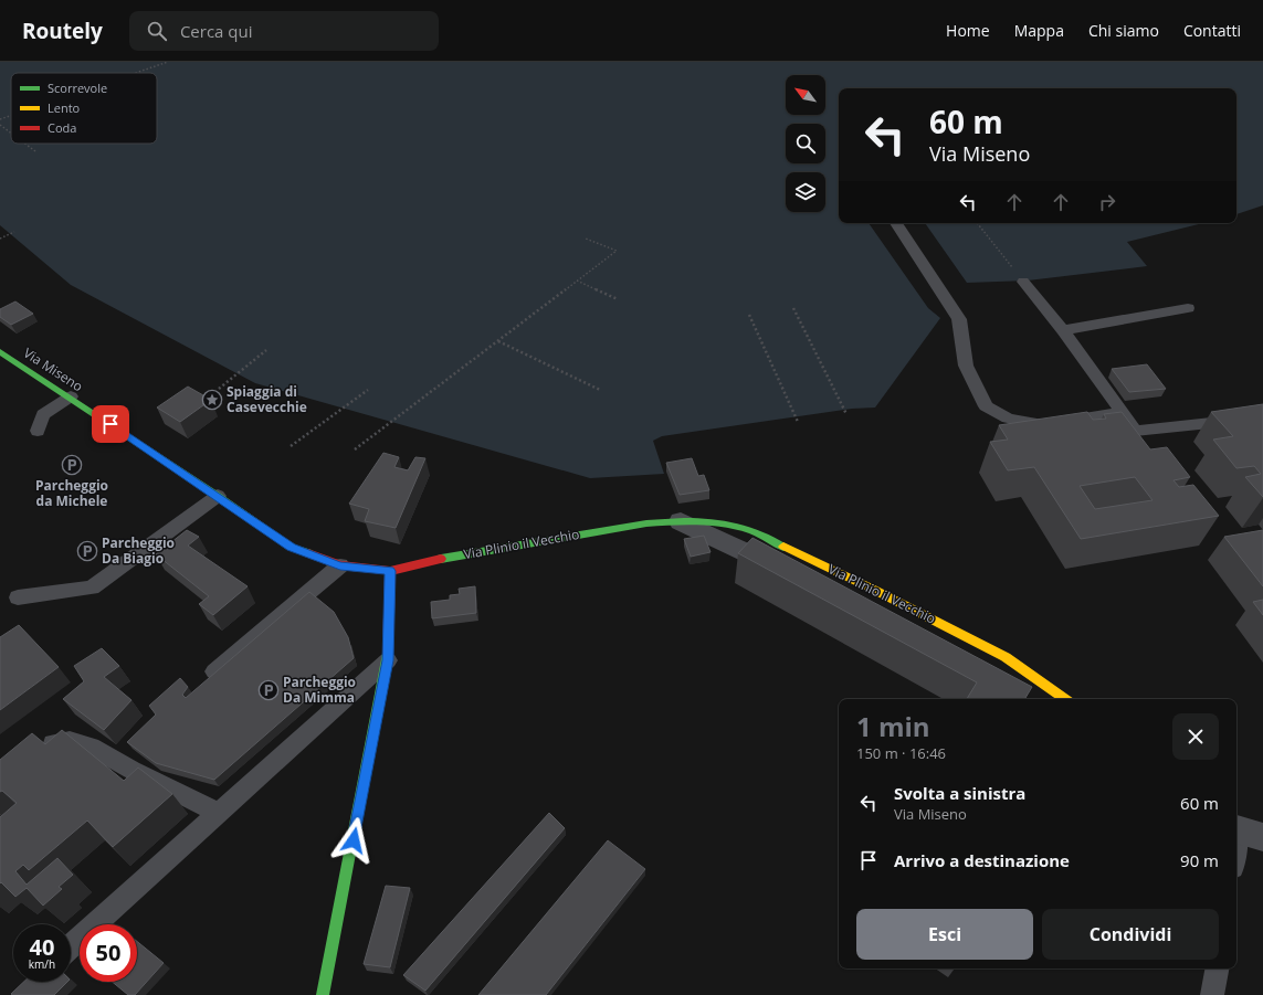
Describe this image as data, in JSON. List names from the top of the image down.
{
  "streets": {
    "main road": ["Via Miseno", "Via Plinio il Vecchio"]
  },
  "crossings": [
    ["Via Miseno", "Via Plinio il Vecchio"]
  ],
  "places": {
    "place": ["Spiaggia di Casevecchie"],
    "parking": ["Parcheggio da Michele", "Parcheggio Da Biagio", "Parcheggio Da Mimma"]
  },
  "legend": ["Scorrevole", "Lento", "Coda"],
  "north": "top left",
  "page": {
    "header": "Routely",
    "search": "Cerca qui",
    "nav": [
      "Home",
      "Mappa",
      "Chi siamo",
      "Contatti"
    ],
    "turn": ["60 m", "Via Miseno"],
    "heading": ["1 min", "150 m · 16:46"],
    "list": [
      {
        "name": "Svolta a sinistra",
        "note": "Via Miseno",
        "value": "60 m"
      },
      {
        "name": "Arrivo a destinazione",
        "value": "90 m"
      }
    ],
    "buttons": ["Esci", "Condividi"],
    "speed": "40 km/h",
    "limit": "50"
  }
}
